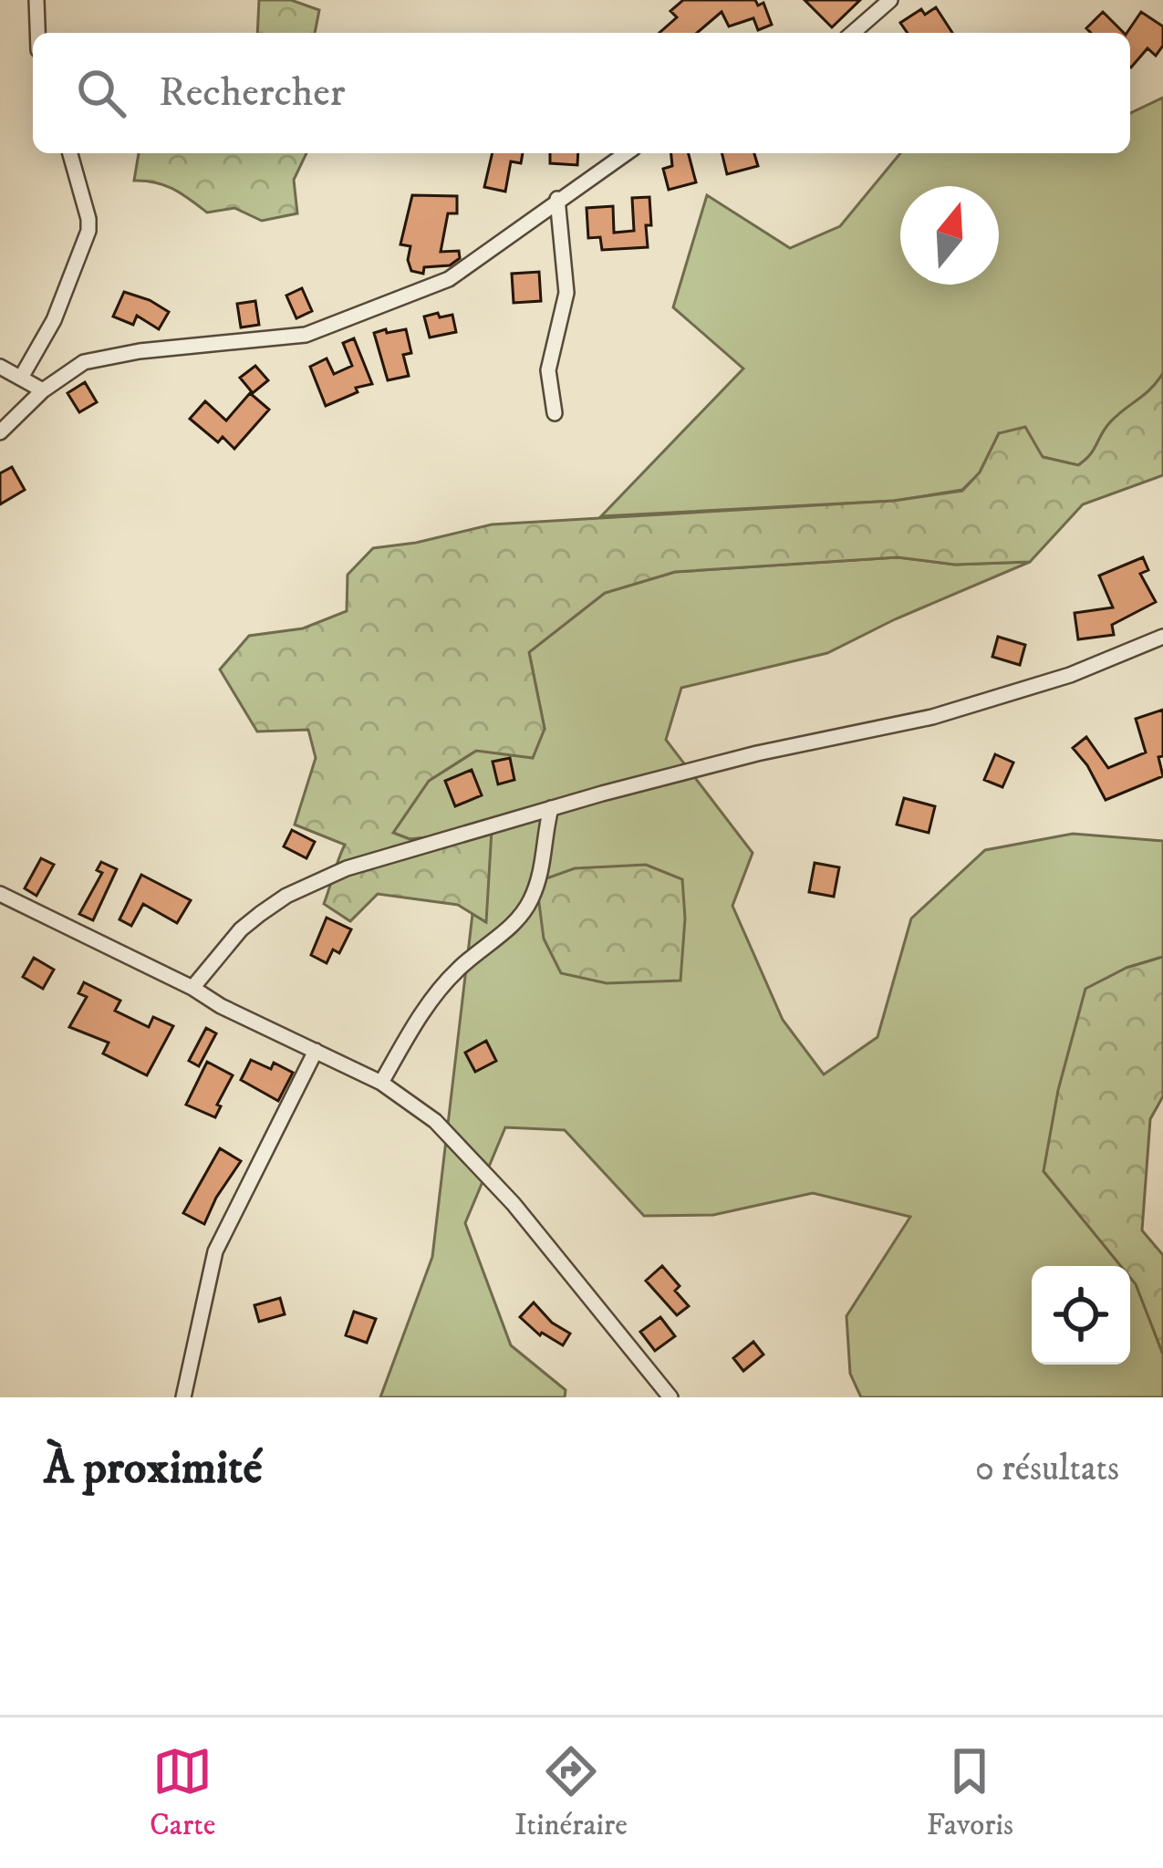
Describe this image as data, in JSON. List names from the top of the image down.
{
  "north": "top",
  "page": {
    "search": "Rechercher",
    "heading": ["À proximité", "0 résultats"],
    "nav": ["Carte", "Itinéraire", "Favoris"]
  }
}
